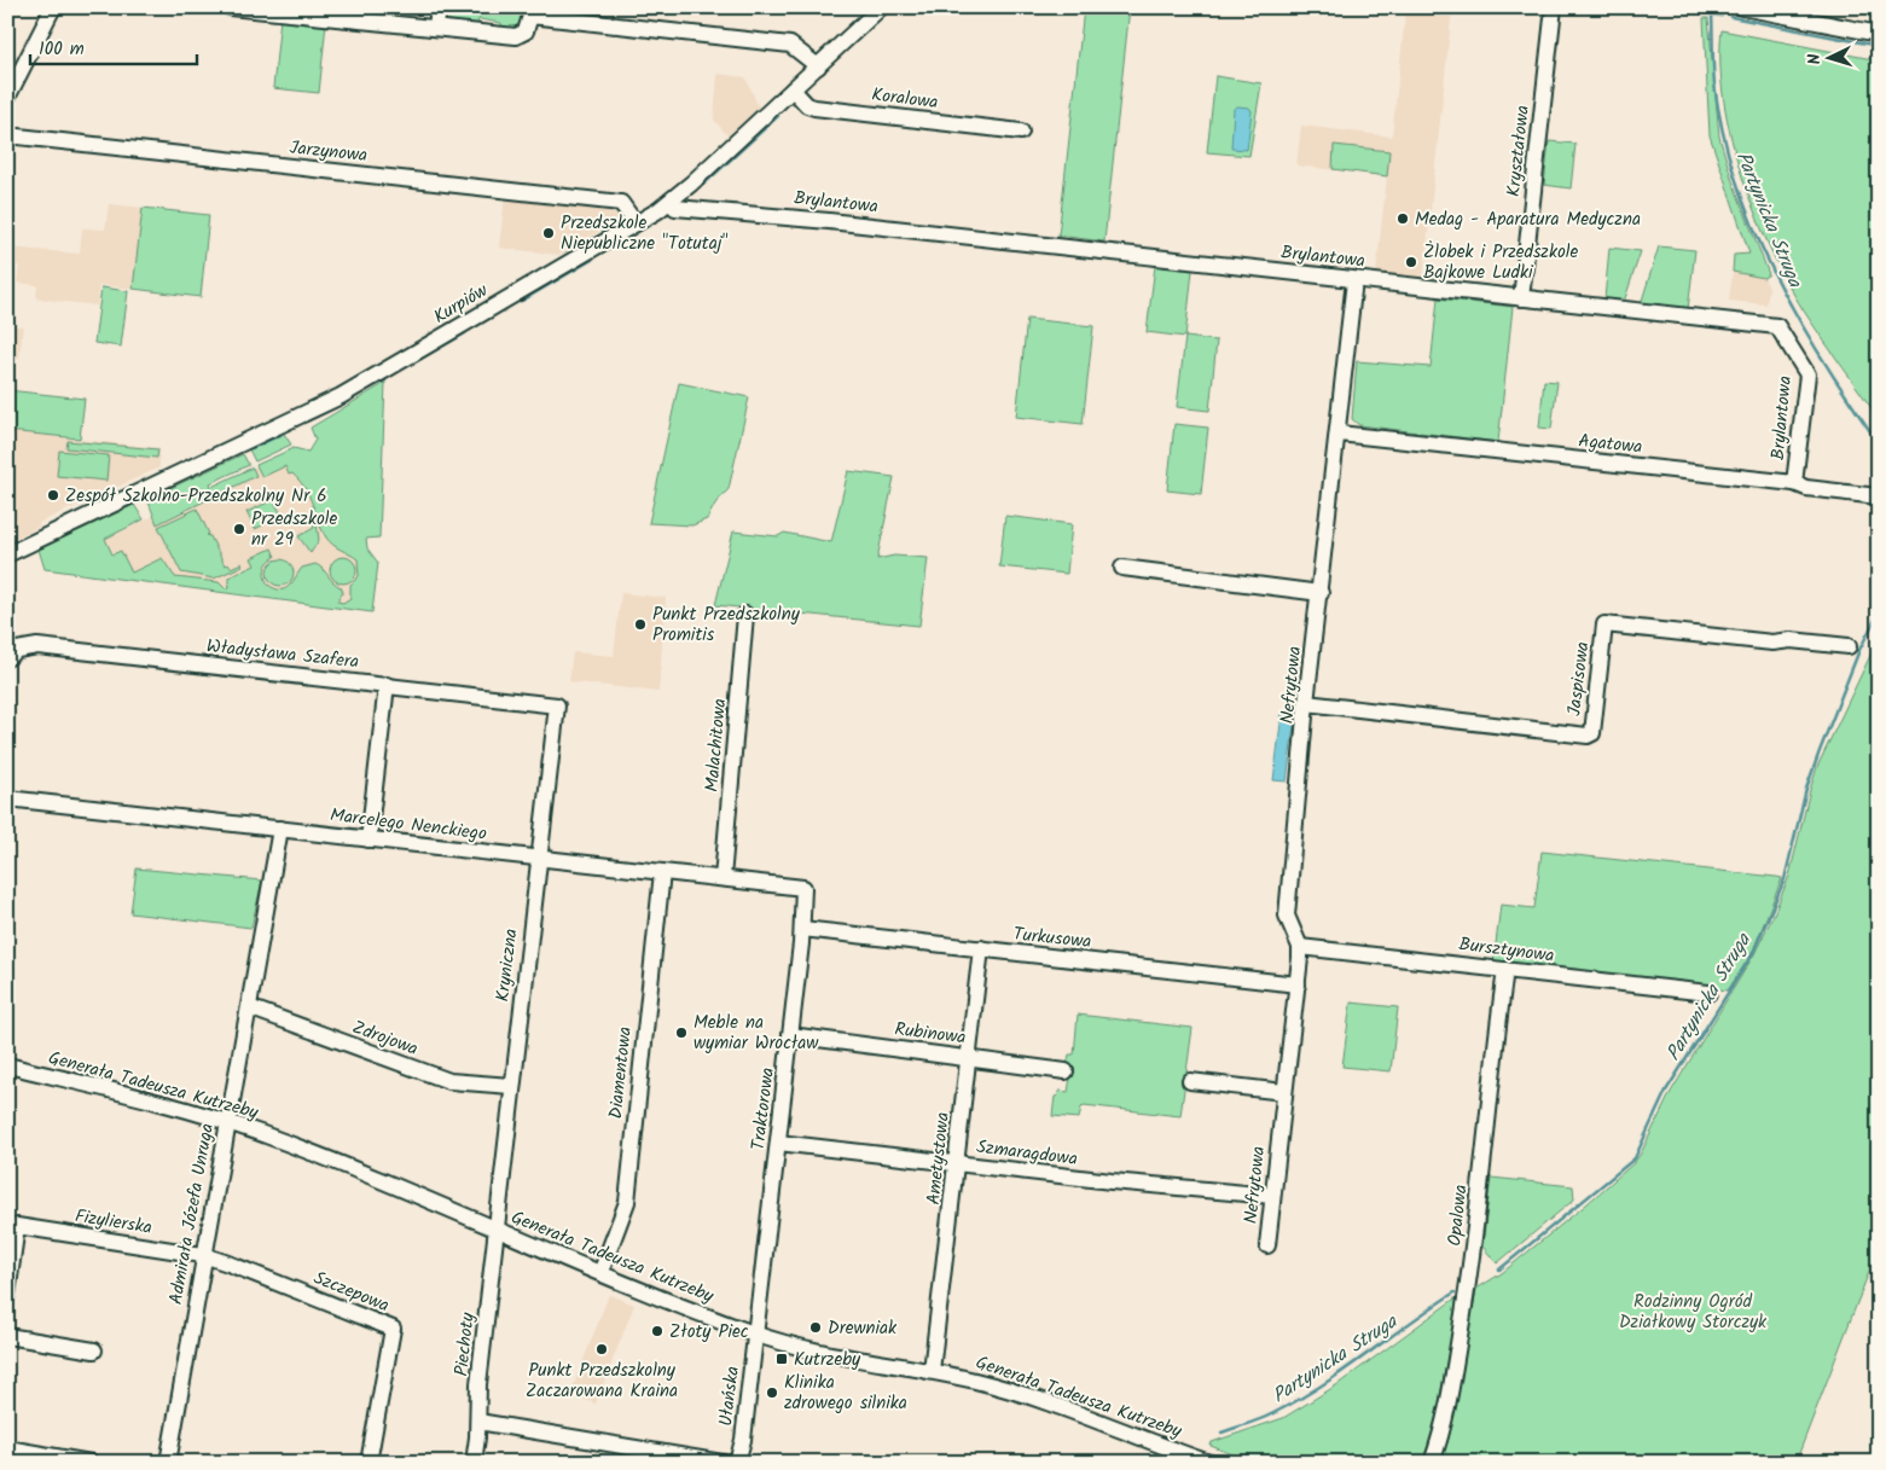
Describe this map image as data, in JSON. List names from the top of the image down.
{
  "streets": {
    "street": [
      "Koralowa",
      "Jarzynowa",
      "Kryształowa",
      "Brylantowa",
      "Kurpiów",
      "Agatowa",
      "Władysława Szafera",
      "Jaspisowa",
      "Nefrytowa",
      "Malachitowa",
      "Marcelego Nenckiego",
      "Turkusowa",
      "Bursztynowa",
      "Kryniczna",
      "Rubinowa",
      "Zdrojowa",
      "Diamentowa",
      "Generała Tadeusza Kutrzeby",
      "Traktorowa",
      "Szmaragdowa",
      "Ametystowa",
      "Admirała Józefa Unruga",
      "Opalowa",
      "Fizylierska",
      "Szczepowa",
      "Piechoty",
      "Ułańska"
    ]
  },
  "crossings": [
    ["Koralowa", "Kurpiów"],
    ["Jarzynowa", "Kurpiów"],
    ["Kryształowa", "Brylantowa"],
    ["Brylantowa", "Kurpiów"],
    ["Brylantowa", "Agatowa"],
    ["Brylantowa", "Nefrytowa"],
    ["Agatowa", "Nefrytowa"],
    ["Władysława Szafera", "Kryniczna"],
    ["Jaspisowa", "Nefrytowa"],
    ["Nefrytowa", "Turkusowa"],
    ["Nefrytowa", "Bursztynowa"],
    ["Nefrytowa", "Szmaragdowa"],
    ["Malachitowa", "Marcelego Nenckiego"],
    ["Marcelego Nenckiego", "Kryniczna"],
    ["Marcelego Nenckiego", "Diamentowa"],
    ["Marcelego Nenckiego", "Traktorowa"],
    ["Marcelego Nenckiego", "Admirała Józefa Unruga"],
    ["Turkusowa", "Traktorowa"],
    ["Turkusowa", "Ametystowa"],
    ["Bursztynowa", "Opalowa"],
    ["Kryniczna", "Zdrojowa"],
    ["Kryniczna", "Generała Tadeusza Kutrzeby"],
    ["Kryniczna", "Piechoty"],
    ["Rubinowa", "Traktorowa"],
    ["Rubinowa", "Ametystowa"],
    ["Zdrojowa", "Admirała Józefa Unruga"],
    ["Diamentowa", "Generała Tadeusza Kutrzeby"],
    ["Generała Tadeusza Kutrzeby", "Traktorowa"],
    ["Generała Tadeusza Kutrzeby", "Ametystowa"],
    ["Generała Tadeusza Kutrzeby", "Admirała Józefa Unruga"],
    ["Generała Tadeusza Kutrzeby", "Piechoty"],
    ["Generała Tadeusza Kutrzeby", "Ułańska"],
    ["Traktorowa", "Szmaragdowa"],
    ["Traktorowa", "Ułańska"],
    ["Szmaragdowa", "Ametystowa"],
    ["Admirała Józefa Unruga", "Fizylierska"],
    ["Admirała Józefa Unruga", "Szczepowa"],
    ["Fizylierska", "Szczepowa"]
  ],
  "water": ["Partynicka Struga"],
  "parks": ["Rodzinny Ogród Działkowy Storczyk"],
  "places": {
    "other": [
      "Medag - Aparatura Medyczna",
      "Przedszkole Niepubliczne \"Totutaj\"",
      "Żlobek i Przedszkole Bajkowe Ludki",
      "Zespół Szkolno-Przedszkolny Nr 6",
      "Przedszkole nr 29",
      "Punkt Przedszkolny Promitis",
      "Meble na wymiar Wrocław",
      "Drewniak",
      "Złoty Piec",
      "Punkt Przedszkolny Zaczarowana Kraina",
      "Klinika zdrowego silnika"
    ],
    "transit": ["Kutrzeby"]
  },
  "scale_bar": "100 m",
  "north": "left"
}
